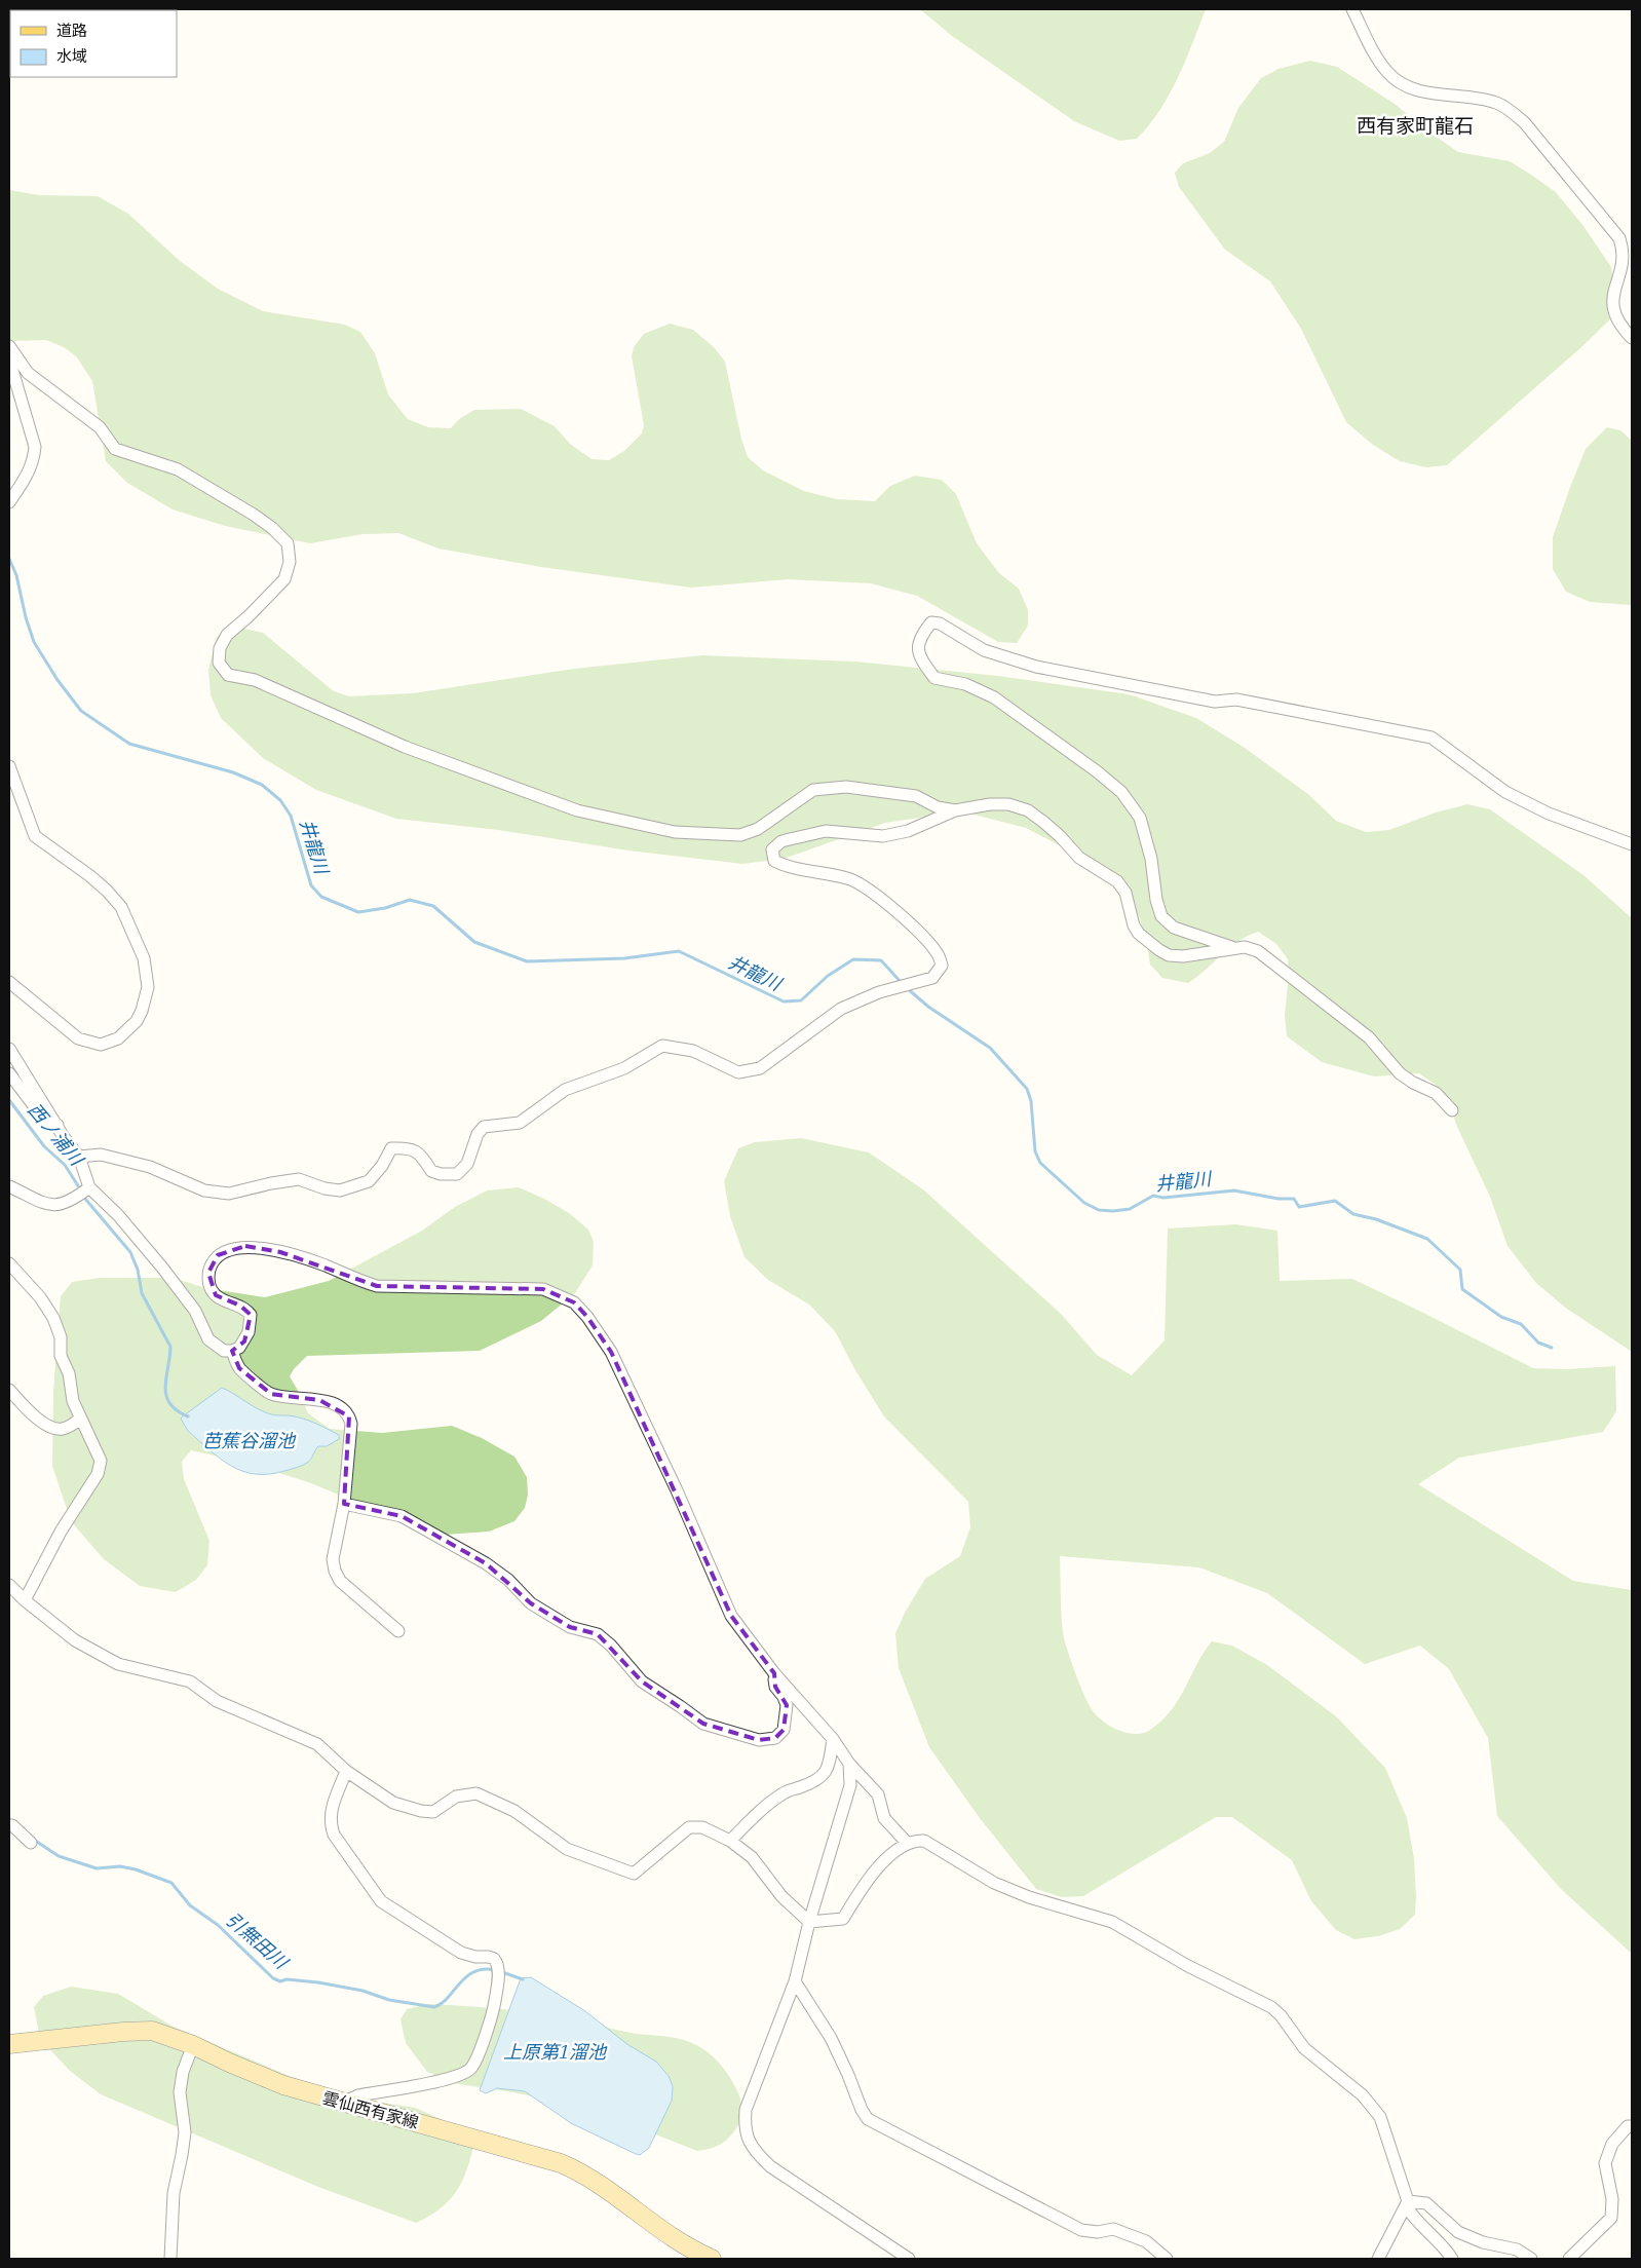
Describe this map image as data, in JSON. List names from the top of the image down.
{
  "streets": {
    "main road": ["雲仙西有家線"]
  },
  "districts": ["西有家町龍石"],
  "water": [
    "井龍川",
    "西ノ浦川",
    "芭蕉谷溜池",
    "引無田川",
    "上原第1溜池"
  ],
  "legend": ["道路", "水域"]
}
